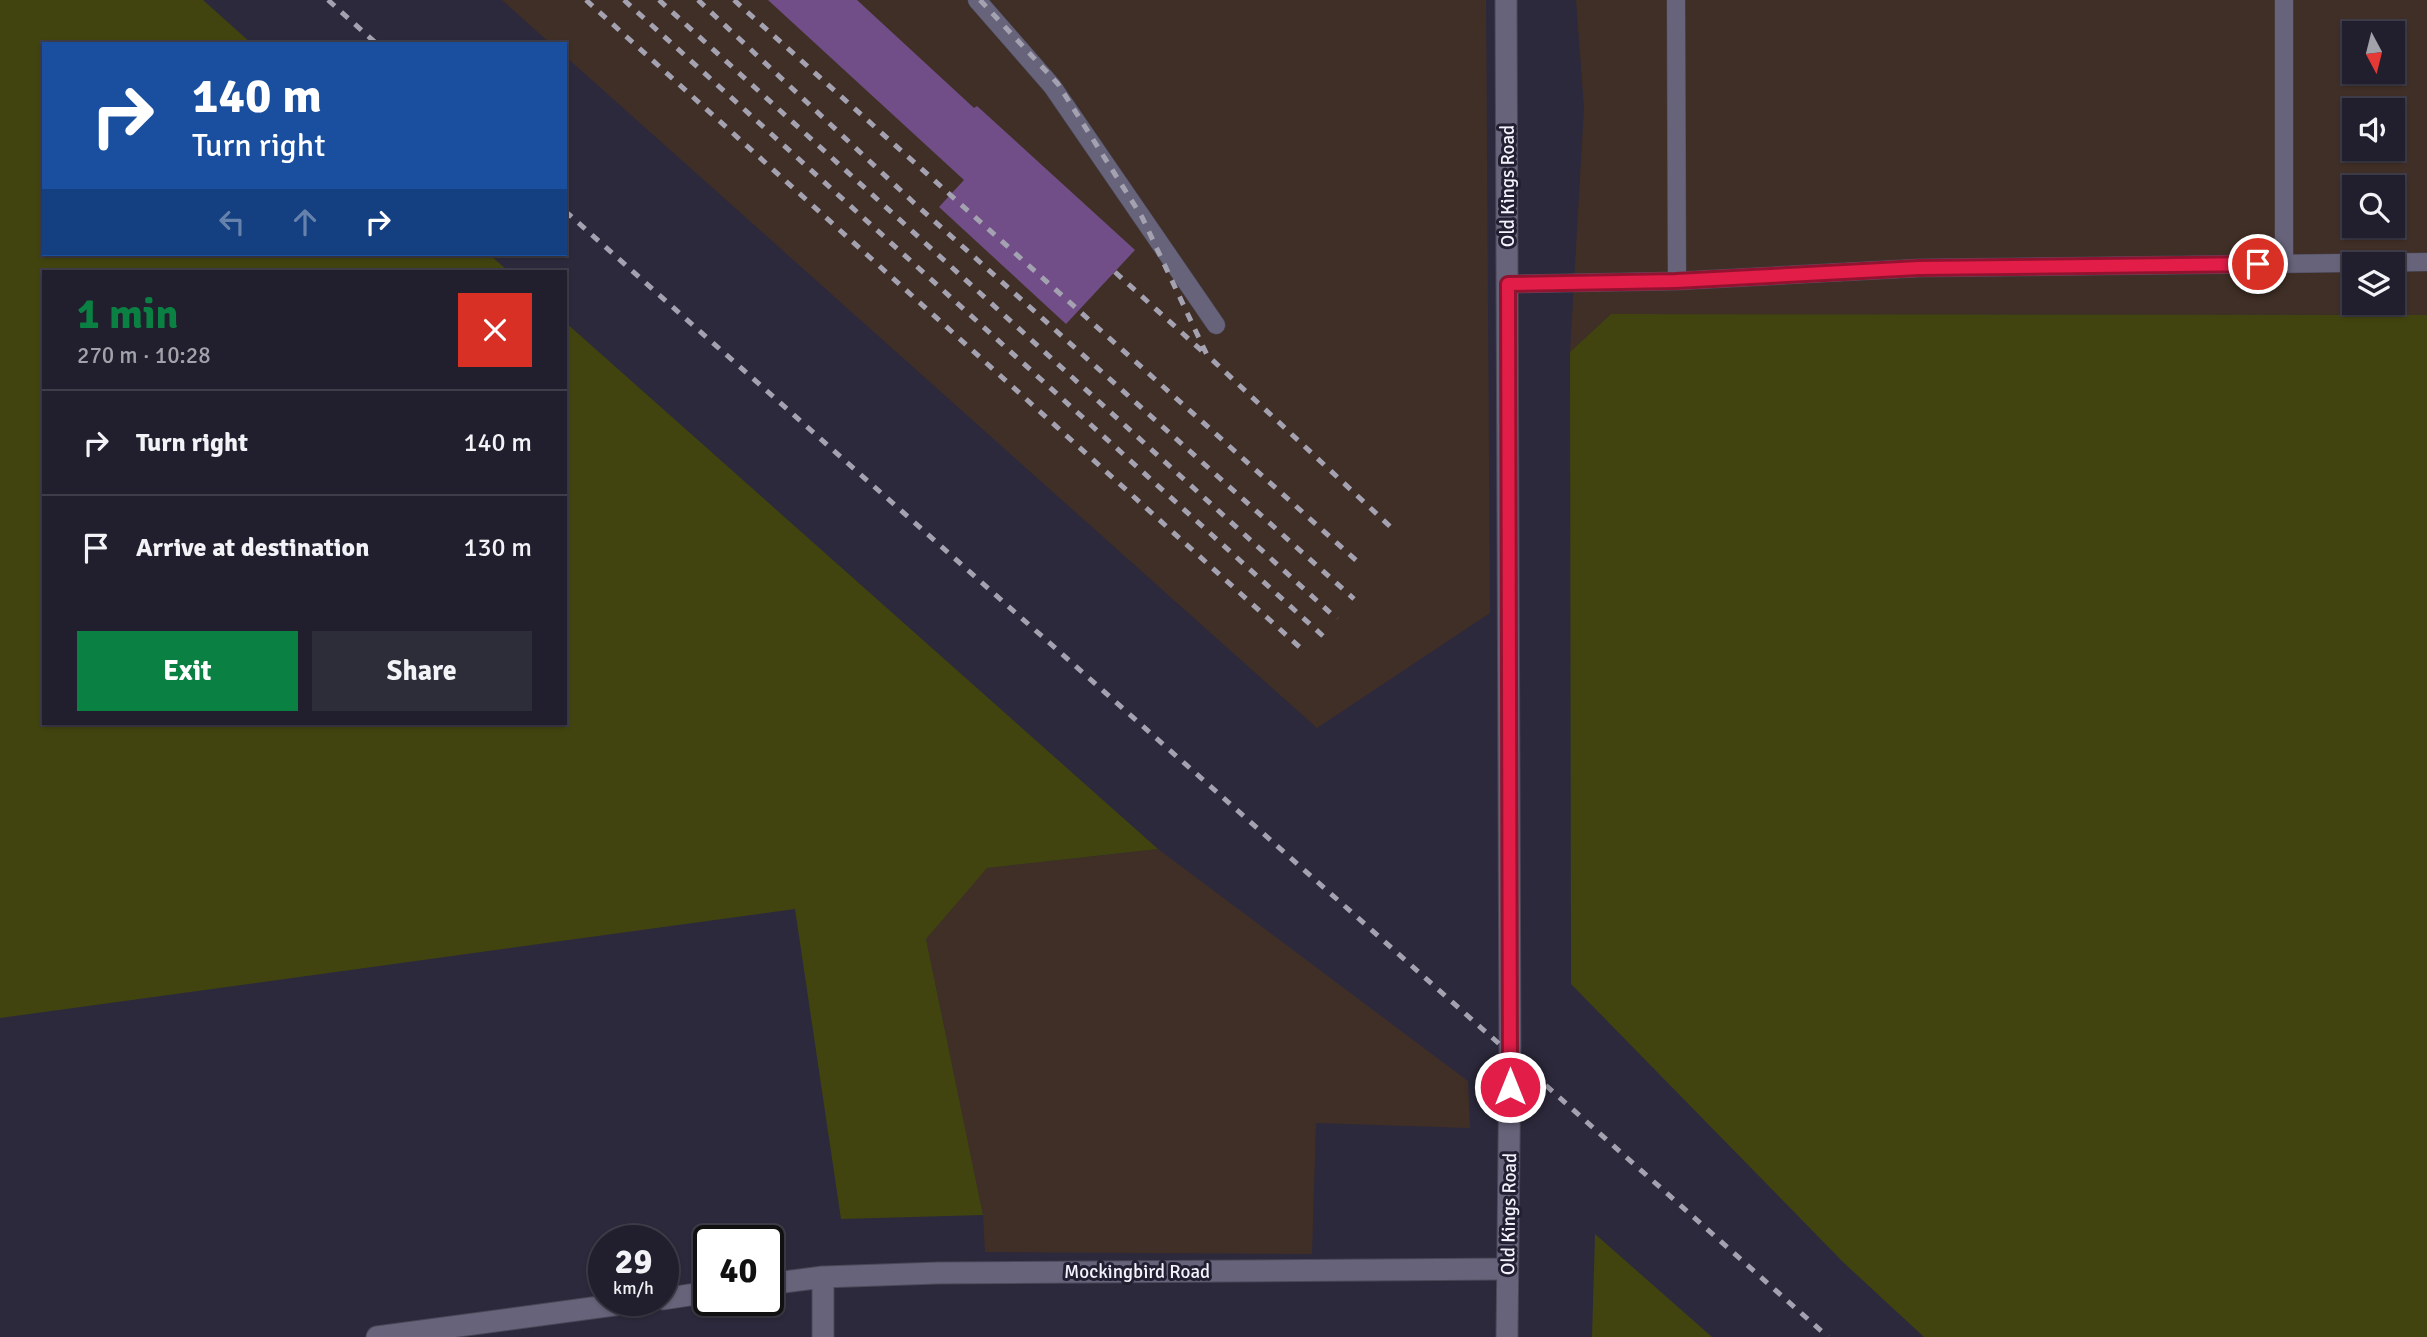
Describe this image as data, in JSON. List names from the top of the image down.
{
  "streets": {
    "street": ["Old Kings Road", "Mockingbird Road"]
  },
  "crossings": [
    ["Old Kings Road", "Mockingbird Road"]
  ],
  "north": "bottom",
  "page": {
    "turn": ["140 m", "Turn right"],
    "heading": ["1 min", "270 m · 10:28"],
    "list": [
      {
        "name": "Turn right",
        "value": "140 m"
      },
      {
        "name": "Arrive at destination",
        "value": "130 m"
      }
    ],
    "buttons": ["Exit", "Share"],
    "speed": "29 km/h",
    "limit": "40"
  }
}
